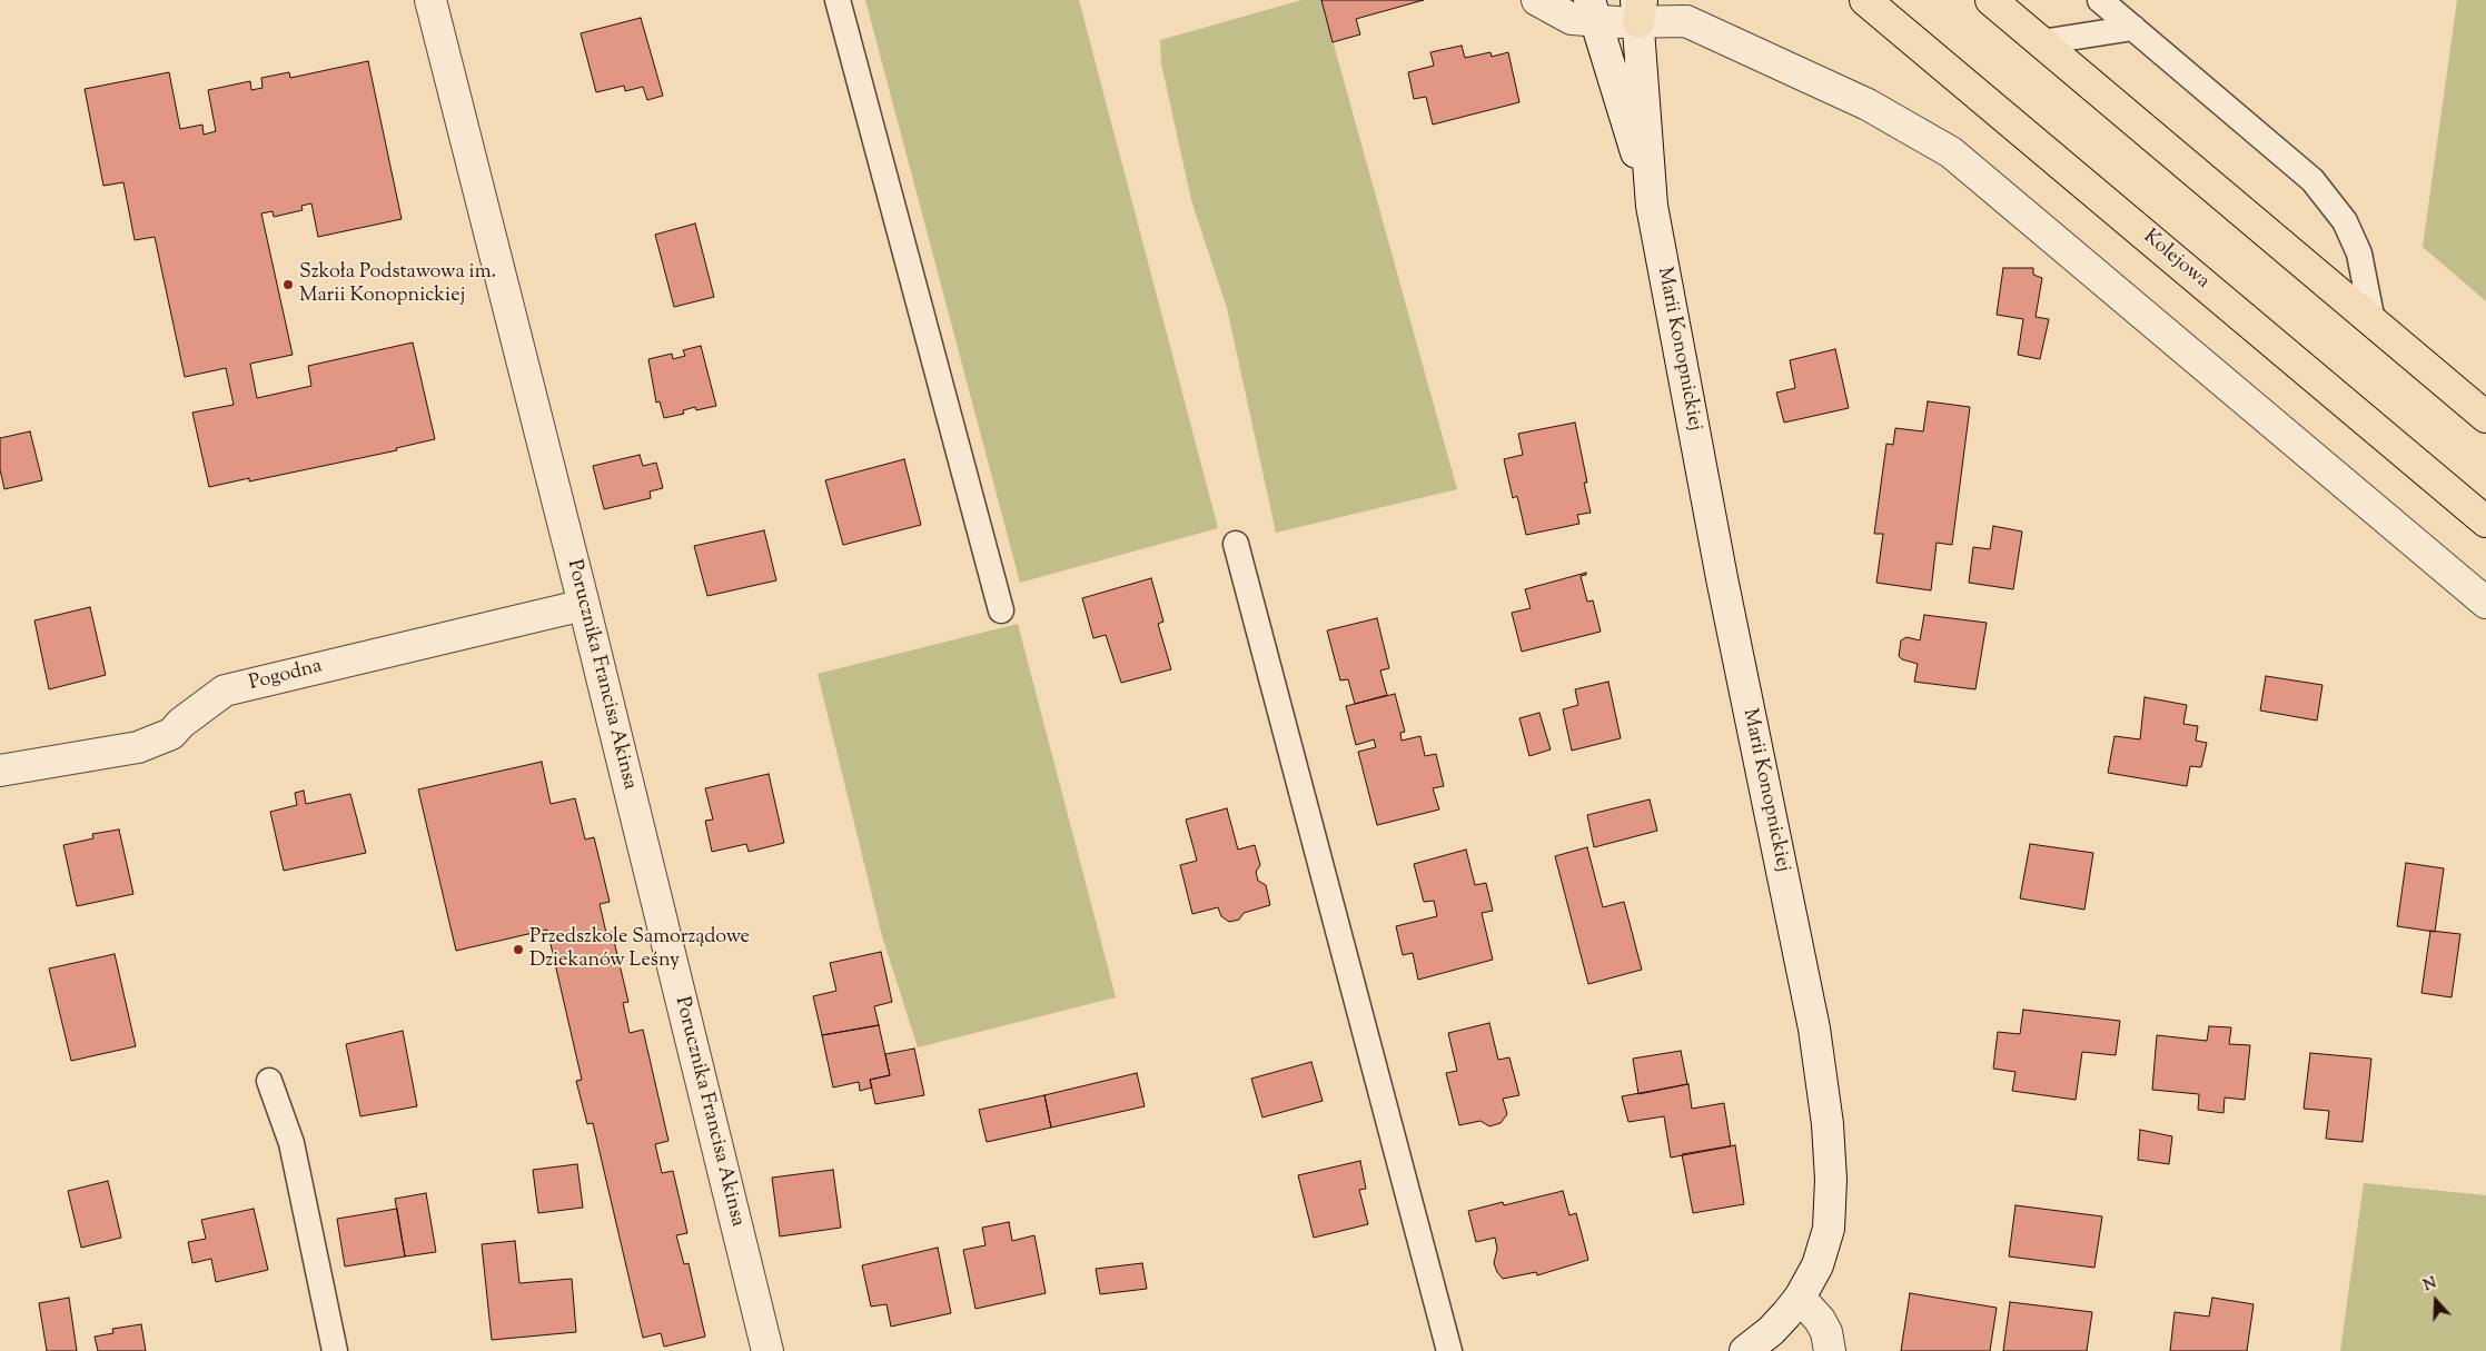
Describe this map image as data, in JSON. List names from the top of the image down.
{
  "streets": {
    "highway": ["Kolejowa"],
    "street": ["Marii Konopnickiej", "Porucznika Francisa Akinsa", "Pogodna"]
  },
  "crossings": [
    ["Porucznika Francisa Akinsa", "Pogodna"]
  ],
  "places": ["Szkoła Podstawowa im. Marii Konopnickiej", "Przedszkole Samorządowe Dziekanów Leśny"],
  "north": "top"
}
